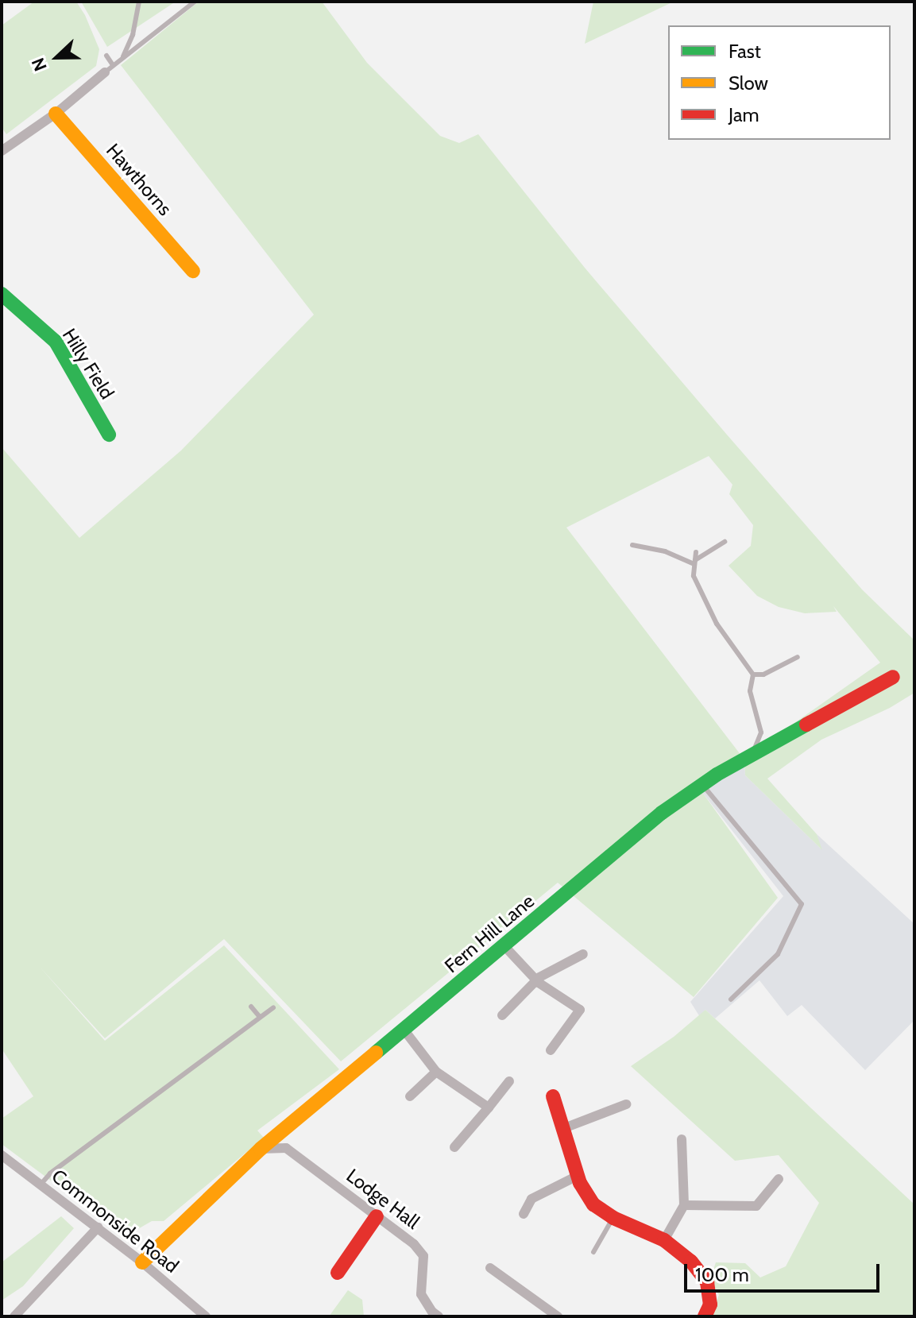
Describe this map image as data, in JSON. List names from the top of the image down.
{
  "streets": {
    "street": [
      "Hawthorns",
      "Hilly Field",
      "Fern Hill Lane",
      "Lodge Hall",
      "Commonside Road"
    ]
  },
  "crossings": [
    ["Fern Hill Lane", "Lodge Hall"],
    ["Fern Hill Lane", "Commonside Road"]
  ],
  "legend": ["Fast", "Slow", "Jam"],
  "scale_bar": "100 m",
  "north": "left"
}
